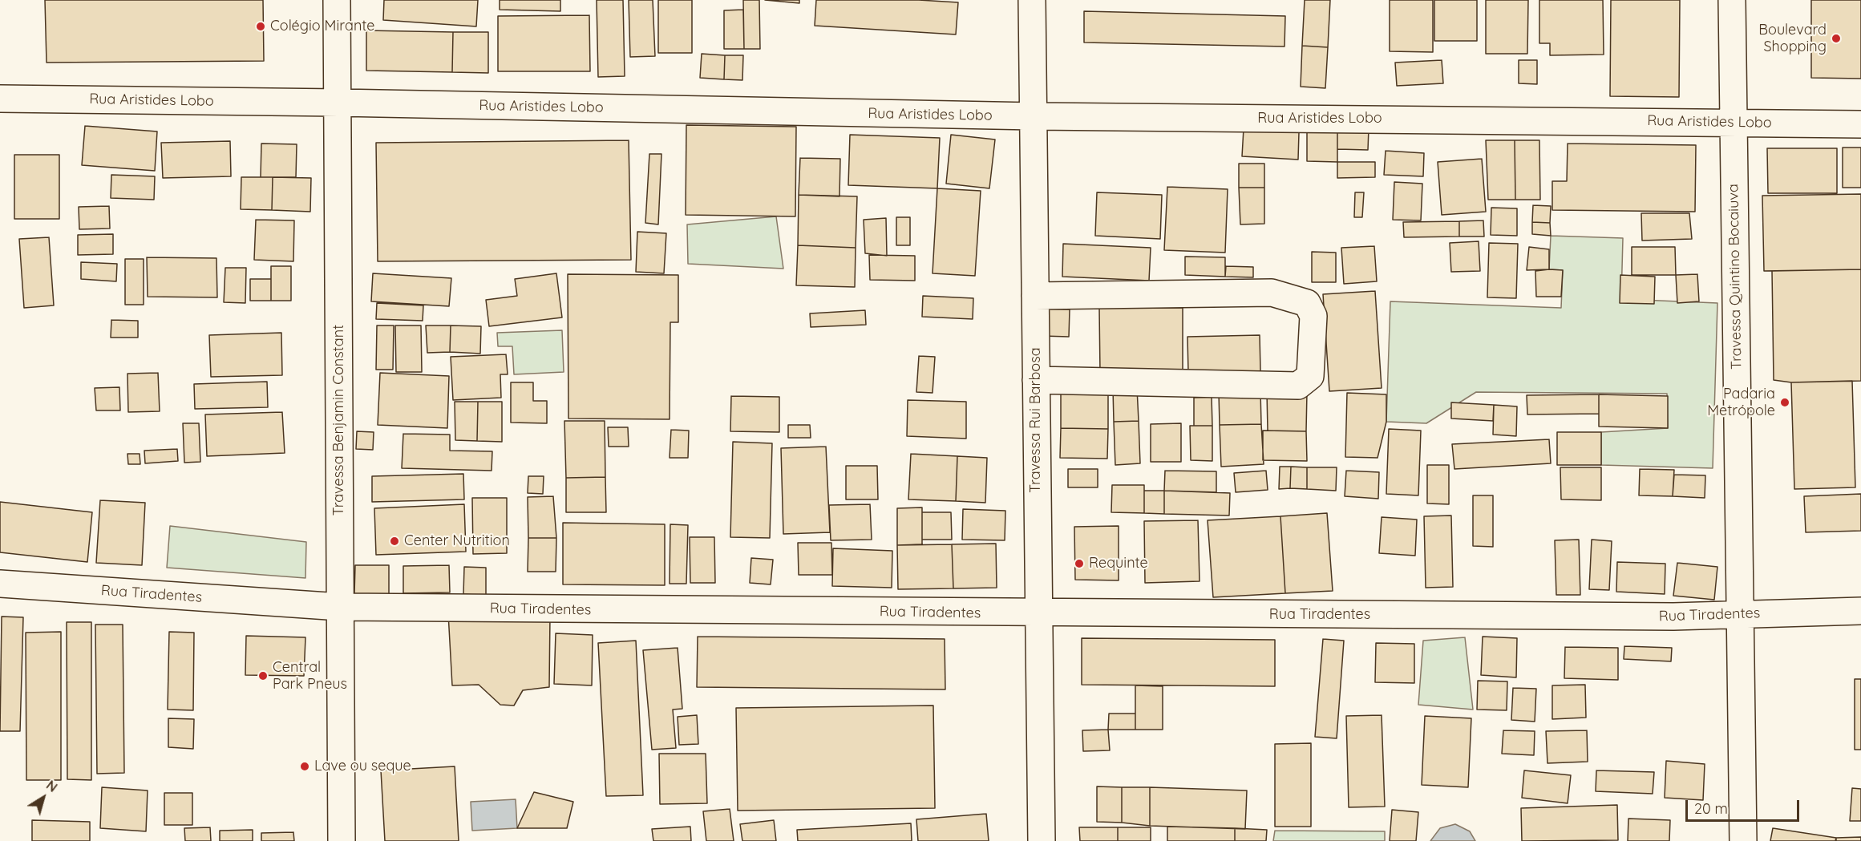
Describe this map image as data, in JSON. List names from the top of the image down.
{
  "streets": {
    "street": [
      "Rua Aristides Lobo",
      "Travessa Quintino Bocaiuva",
      "Travessa Benjamin Constant",
      "Travessa Rui Barbosa",
      "Rua Tiradentes"
    ]
  },
  "crossings": [
    ["Rua Aristides Lobo", "Travessa Quintino Bocaiuva"],
    ["Rua Aristides Lobo", "Travessa Benjamin Constant"],
    ["Rua Aristides Lobo", "Travessa Rui Barbosa"],
    ["Travessa Quintino Bocaiuva", "Rua Tiradentes"],
    ["Travessa Benjamin Constant", "Rua Tiradentes"],
    ["Travessa Rui Barbosa", "Rua Tiradentes"]
  ],
  "places": [
    "Colégio Mirante",
    "Boulevard Shopping",
    "Padaria Metrópole",
    "Center Nutrition",
    "Requinte",
    "Central Park Pneus",
    "Lave ou seque"
  ],
  "scale_bar": "20 m",
  "north": "top right"
}
